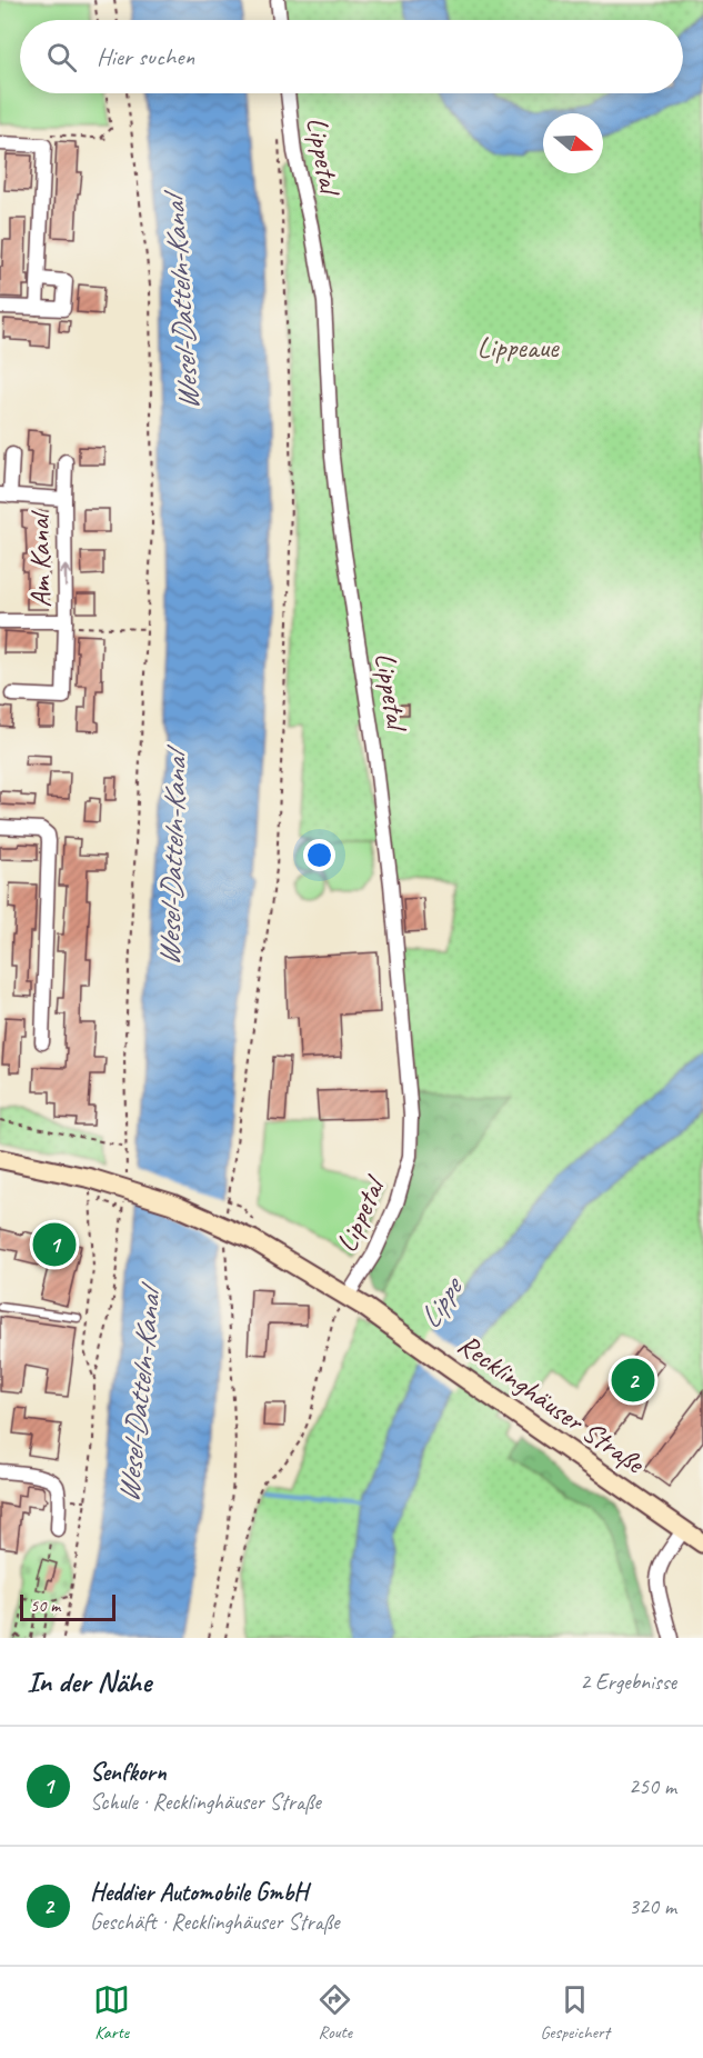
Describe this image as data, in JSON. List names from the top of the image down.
{
  "streets": {
    "main road": ["Recklinghäuser Straße"],
    "street": ["Lippetal", "Am Kanal"]
  },
  "crossings": [
    ["Lippetal", "Recklinghäuser Straße"]
  ],
  "water": ["Wesel-Datteln-Kanal", "Lippe"],
  "parks": ["Lippeaue"],
  "scale_bar": "50 m",
  "north": "right",
  "page": {
    "search": "Hier suchen",
    "pins": ["1", "2"],
    "scale": "50 m",
    "heading": ["In der Nähe", "2 Ergebnisse"],
    "list": [
      {
        "mark": "1",
        "name": "Senfkorn",
        "note": "Schule · Recklinghäuser Straße",
        "value": "250 m"
      },
      {
        "mark": "2",
        "name": "Heddier Automobile GmbH",
        "note": "Geschäft · Recklinghäuser Straße",
        "value": "320 m"
      }
    ],
    "nav": ["Karte", "Route", "Gespeichert"]
  }
}
